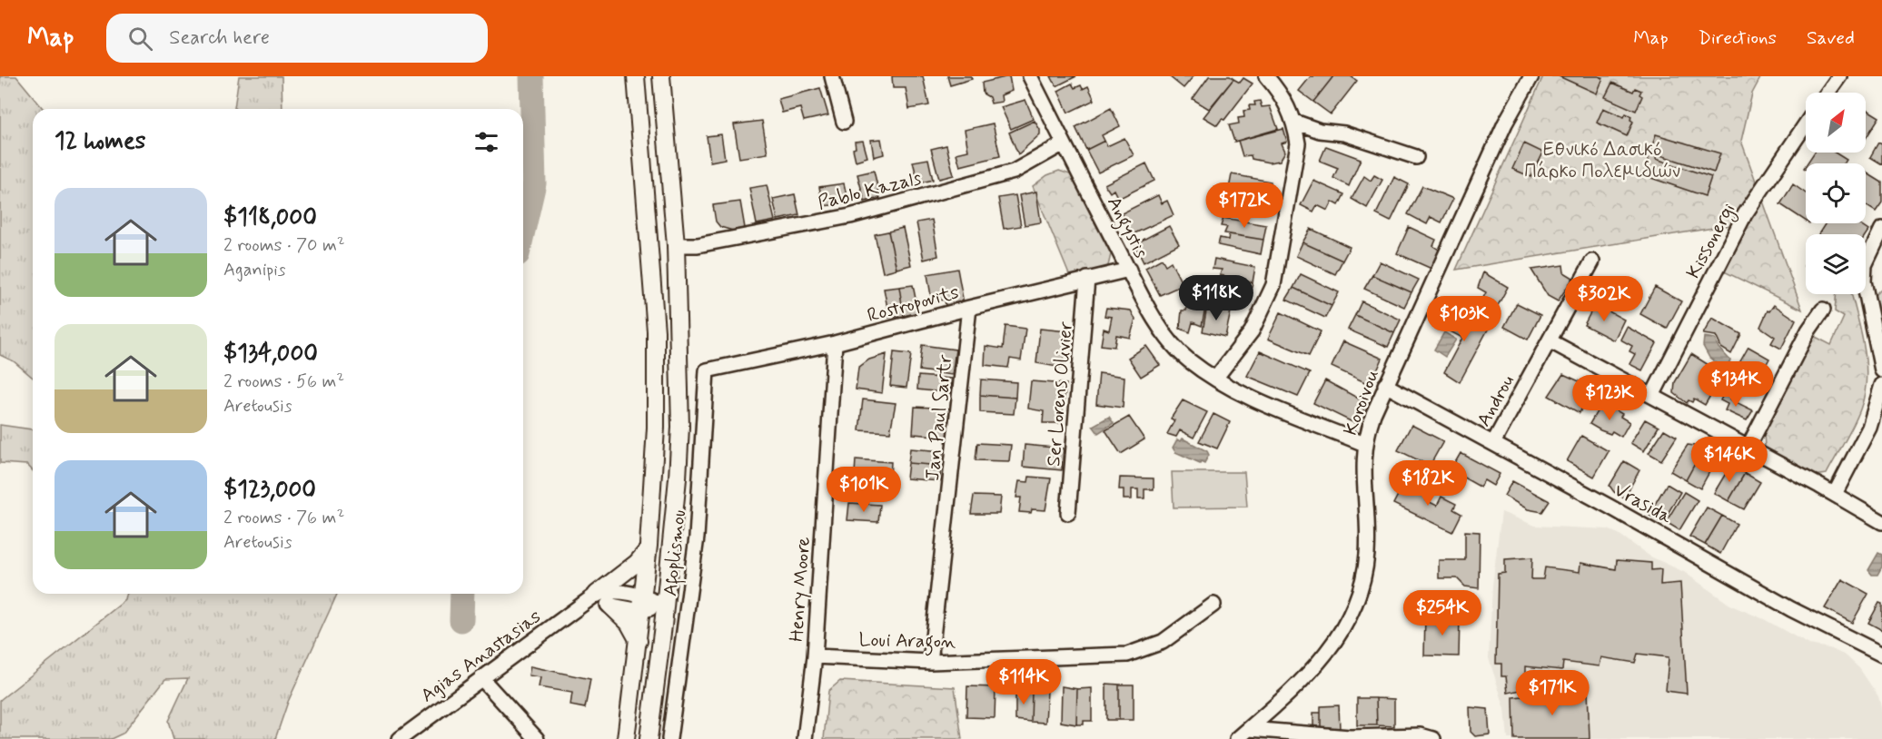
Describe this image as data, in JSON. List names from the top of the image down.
{
  "streets": {
    "street": [
      "Pablo Kazals",
      "Angystis",
      "Kissonergi",
      "Rostropovits",
      "Ser Lorens Olivier",
      "Androu",
      "Koroivou",
      "Jan Paul Sartr",
      "Vrasida",
      "Afoplismou",
      "Henry Moore",
      "Loui Aragon",
      "Agias Anastasias"
    ]
  },
  "crossings": [
    ["Pablo Kazals", "Angystis"],
    ["Angystis", "Rostropovits"],
    ["Angystis", "Koroivou"],
    ["Rostropovits", "Ser Lorens Olivier"],
    ["Rostropovits", "Jan Paul Sartr"],
    ["Rostropovits", "Afoplismou"],
    ["Rostropovits", "Henry Moore"],
    ["Androu", "Vrasida"],
    ["Koroivou", "Vrasida"],
    ["Jan Paul Sartr", "Loui Aragon"],
    ["Henry Moore", "Loui Aragon"]
  ],
  "parks": ["Εθνικό Δασικό Πάρκο Πολεμιδιών"],
  "north": "top right",
  "page": {
    "header": "Map",
    "search": "Search here",
    "nav": ["Map", "Directions", "Saved"],
    "heading": "12 homes",
    "list": [
      {
        "name": "$118,000",
        "note": "2 rooms · 70 m² · Aganipis"
      },
      {
        "name": "$134,000",
        "note": "2 rooms · 56 m² · Aretousis"
      },
      {
        "name": "$123,000",
        "note": "2 rooms · 76 m² · Aretousis"
      }
    ],
    "price": [
      "$172K",
      "$118K",
      "$302K",
      "$103K",
      "$134K",
      "$123K",
      "$146K",
      "$182K",
      "$101K",
      "$254K",
      "$114K",
      "$171K"
    ]
  }
}
